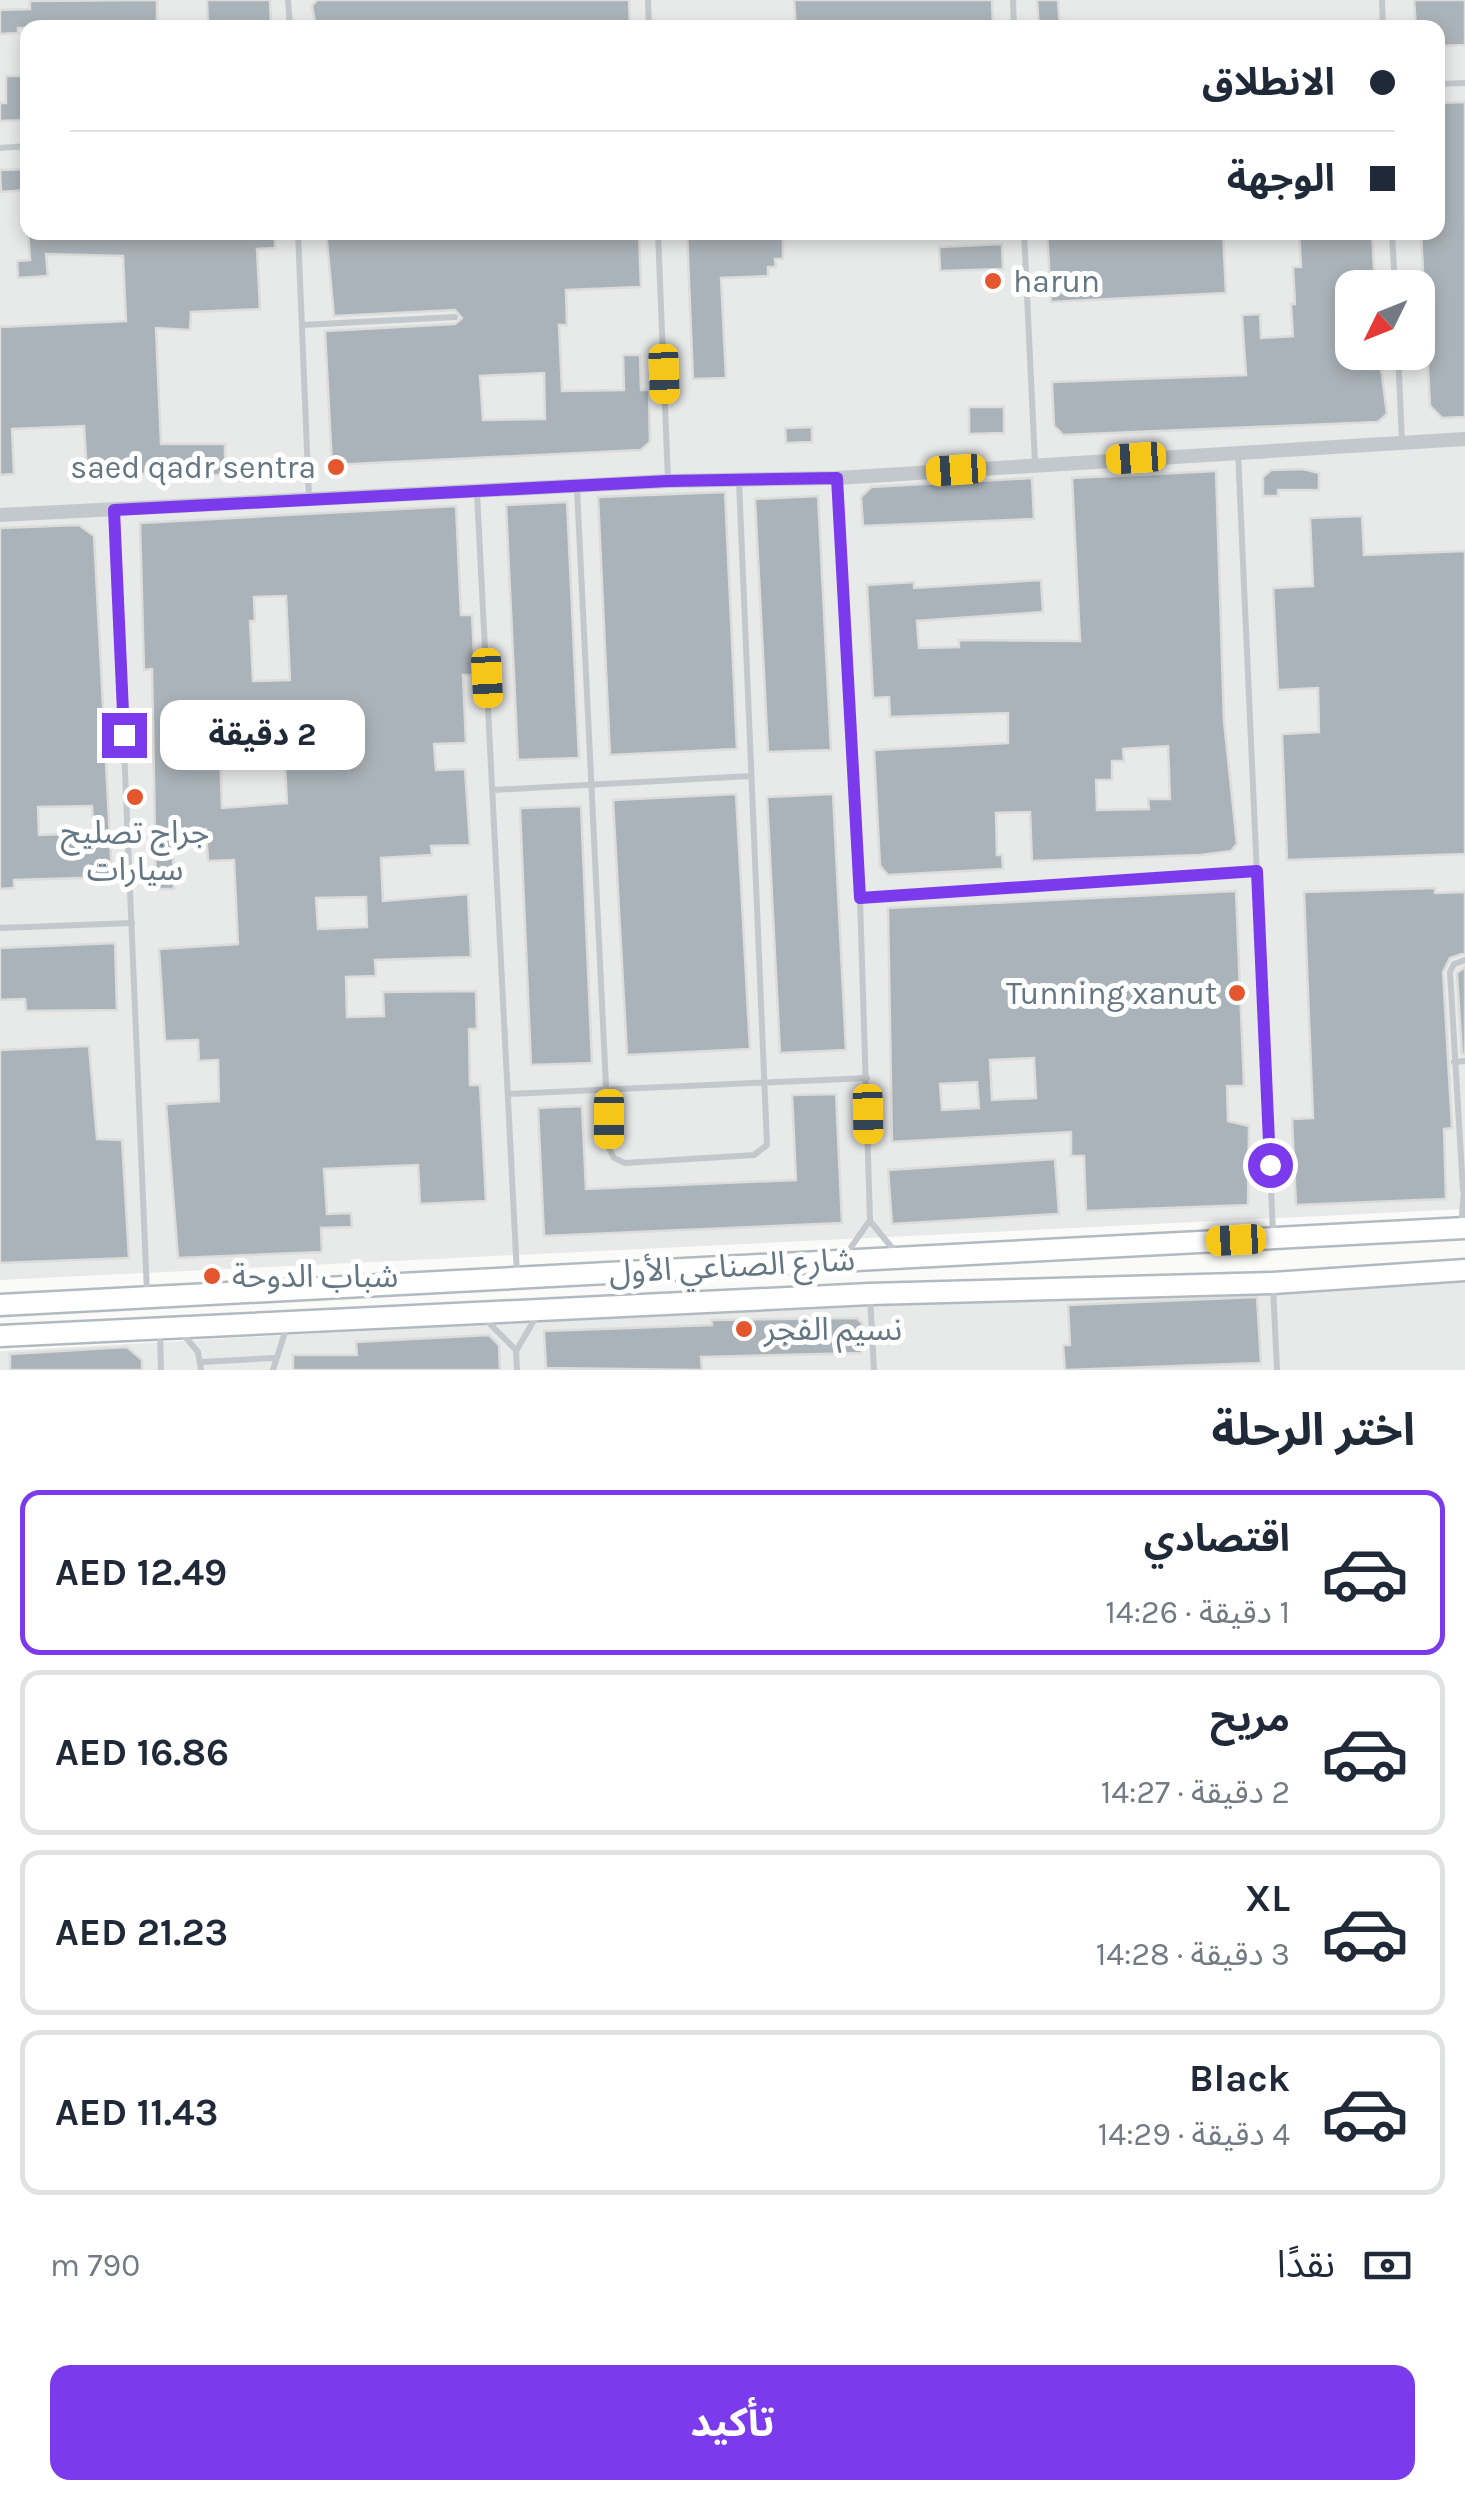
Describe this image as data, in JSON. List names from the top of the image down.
{
  "streets": {
    "main road": ["شارع الصناعي الأول"]
  },
  "places": [
    "harun",
    "saed qadr sentra",
    "جراج تصليح سيارات",
    "Tunning xanut",
    "شباب الدوحة",
    "نسيم الفجر"
  ],
  "north": "bottom left",
  "page": {
    "banner": ["الانطلاق", "الوجهة"],
    "bubble": "2 دقيقة",
    "heading": "اختر الرحلة",
    "list": [
      {
        "name": "اقتصادي",
        "note": "1 دقيقة · 14:26",
        "value": "AED 12.49"
      },
      {
        "name": "مريح",
        "note": "2 دقيقة · 14:27",
        "value": "AED 16.86"
      },
      {
        "name": "XL",
        "note": "3 دقيقة · 14:28",
        "value": "AED 21.23"
      },
      {
        "name": "Black",
        "note": "4 دقيقة · 14:29",
        "value": "AED 11.43"
      }
    ],
    "pay": ["نقدًا", "790 m"],
    "buttons": "تأكيد"
  }
}
